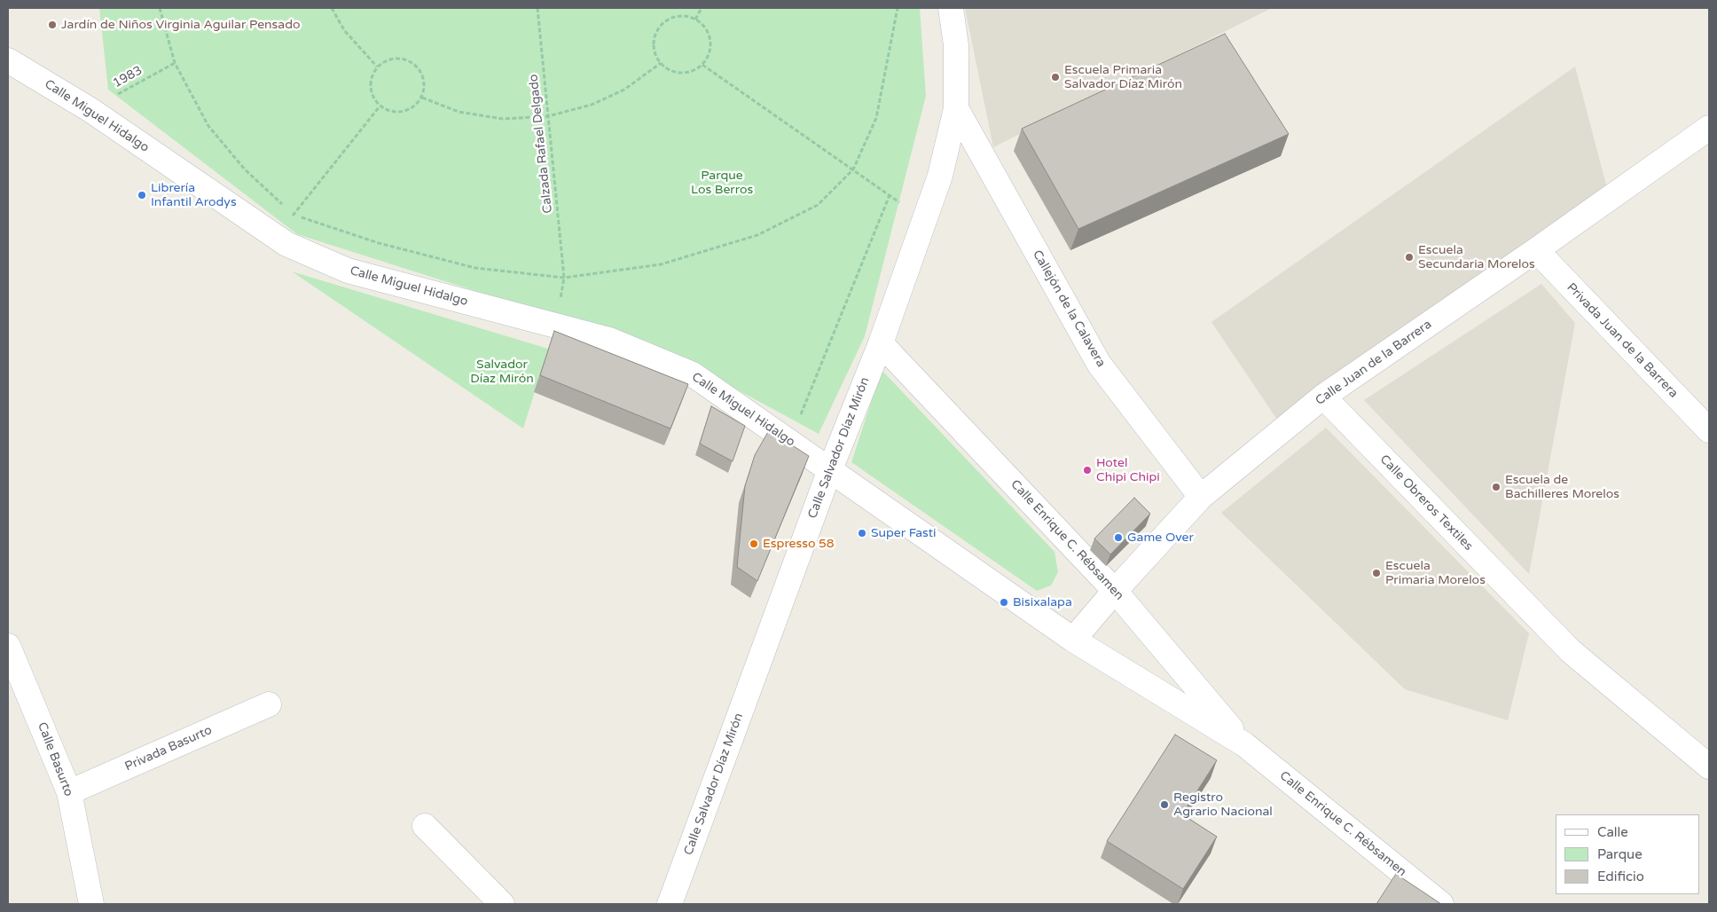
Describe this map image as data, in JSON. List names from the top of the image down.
{
  "streets": {
    "main road": [
      "Calle Miguel Hidalgo",
      "Callejón de la Calavera",
      "Privada Juan de la Barrera",
      "Calle Juan de la Barrera",
      "Calle Salvador Díaz Mirón",
      "Calle Obreros Textiles",
      "Calle Enrique C. Rébsamen",
      "Privada Basurto",
      "Calle Basurto"
    ],
    "path": ["1983", "Calzada Rafael Delgado"]
  },
  "crossings": [
    ["1983", "Calle Miguel Hidalgo"],
    ["Calle Miguel Hidalgo", "Calle Salvador Díaz Mirón"],
    ["Calle Miguel Hidalgo", "Calle Enrique C. Rébsamen"],
    ["Callejón de la Calavera", "Calle Juan de la Barrera"],
    ["Callejón de la Calavera", "Calle Salvador Díaz Mirón"],
    ["Privada Juan de la Barrera", "Calle Juan de la Barrera"],
    ["Calle Juan de la Barrera", "Calle Obreros Textiles"],
    ["Calle Juan de la Barrera", "Calle Enrique C. Rébsamen"],
    ["Calle Salvador Díaz Mirón", "Calle Enrique C. Rébsamen"],
    ["Privada Basurto", "Calle Basurto"]
  ],
  "parks": ["Parque Los Berros", "Salvador Díaz Mirón"],
  "places": [
    "Jardín de Niños Virginia Aguilar Pensado",
    "Escuela Primaria Salvador Díaz Mirón",
    "Librería Infantil Arodys",
    "Escuela Secundaria Morelos",
    "Hotel Chipi Chipi",
    "Escuela de Bachilleres Morelos",
    "Super Fasti",
    "Game Over",
    "Espresso 58",
    "Escuela Primaria Morelos",
    "Bisixalapa",
    "Registro Agrario Nacional"
  ],
  "legend": ["Calle", "Parque", "Edificio"]
}
